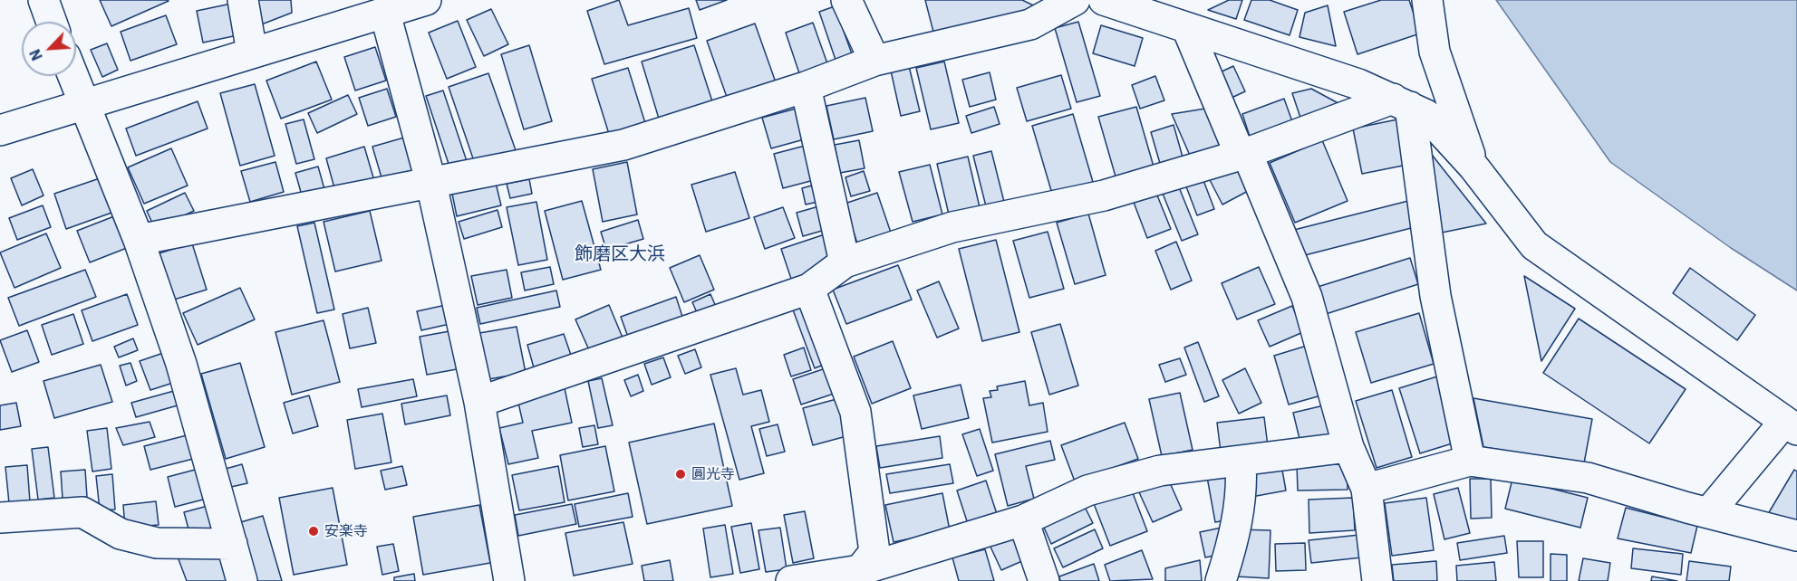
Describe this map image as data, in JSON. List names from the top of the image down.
{
  "districts": ["飾磨区大浜"],
  "places": ["圓光寺", "安楽寺"],
  "north": "bottom left"
}
